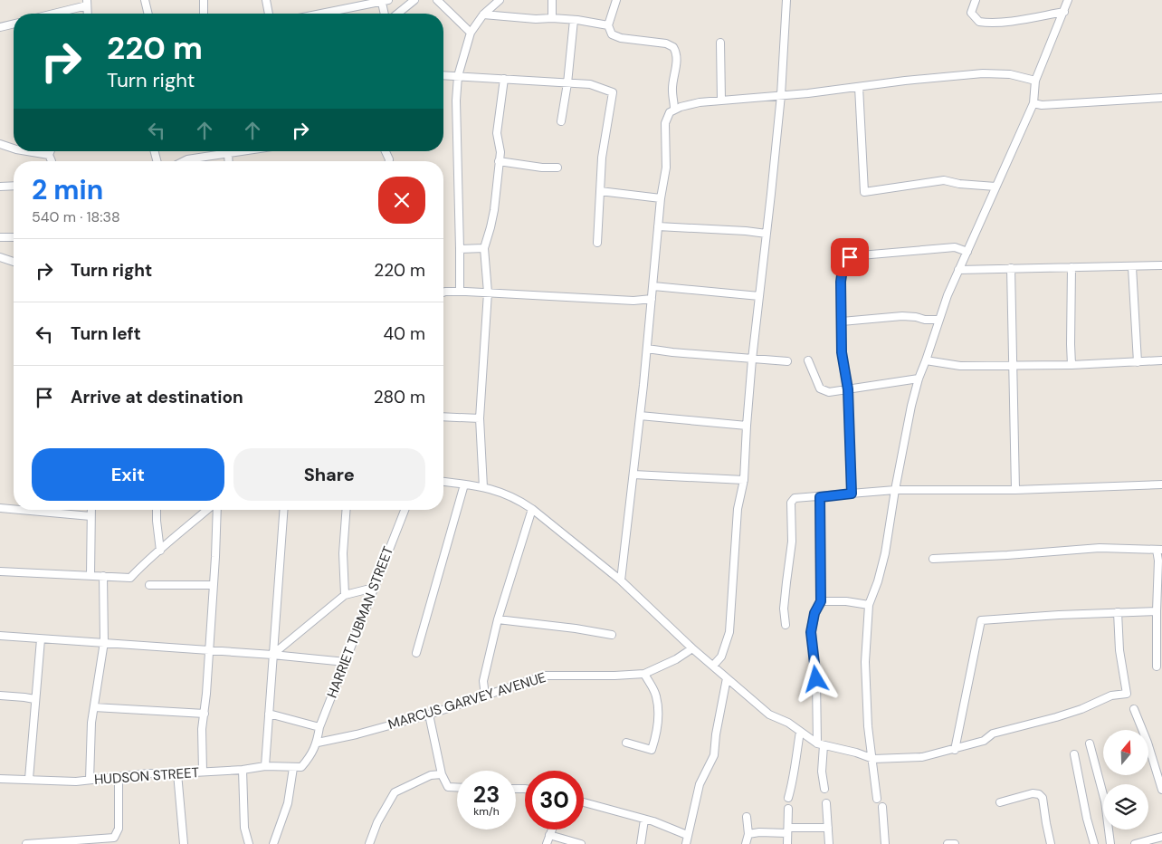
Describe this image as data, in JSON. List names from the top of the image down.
{
  "streets": {
    "street": ["HARRIET TUBMAN STREET", "MARCUS GARVEY AVENUE", "HUDSON STREET"]
  },
  "crossings": [
    ["HARRIET TUBMAN STREET", "MARCUS GARVEY AVENUE"]
  ],
  "north": "top",
  "page": {
    "turn": ["220 m", "Turn right"],
    "heading": ["2 min", "540 m · 18:38"],
    "list": [
      {
        "name": "Turn right",
        "value": "220 m"
      },
      {
        "name": "Turn left",
        "value": "40 m"
      },
      {
        "name": "Arrive at destination",
        "value": "280 m"
      }
    ],
    "buttons": ["Exit", "Share"],
    "speed": "23 km/h",
    "limit": "30"
  }
}
